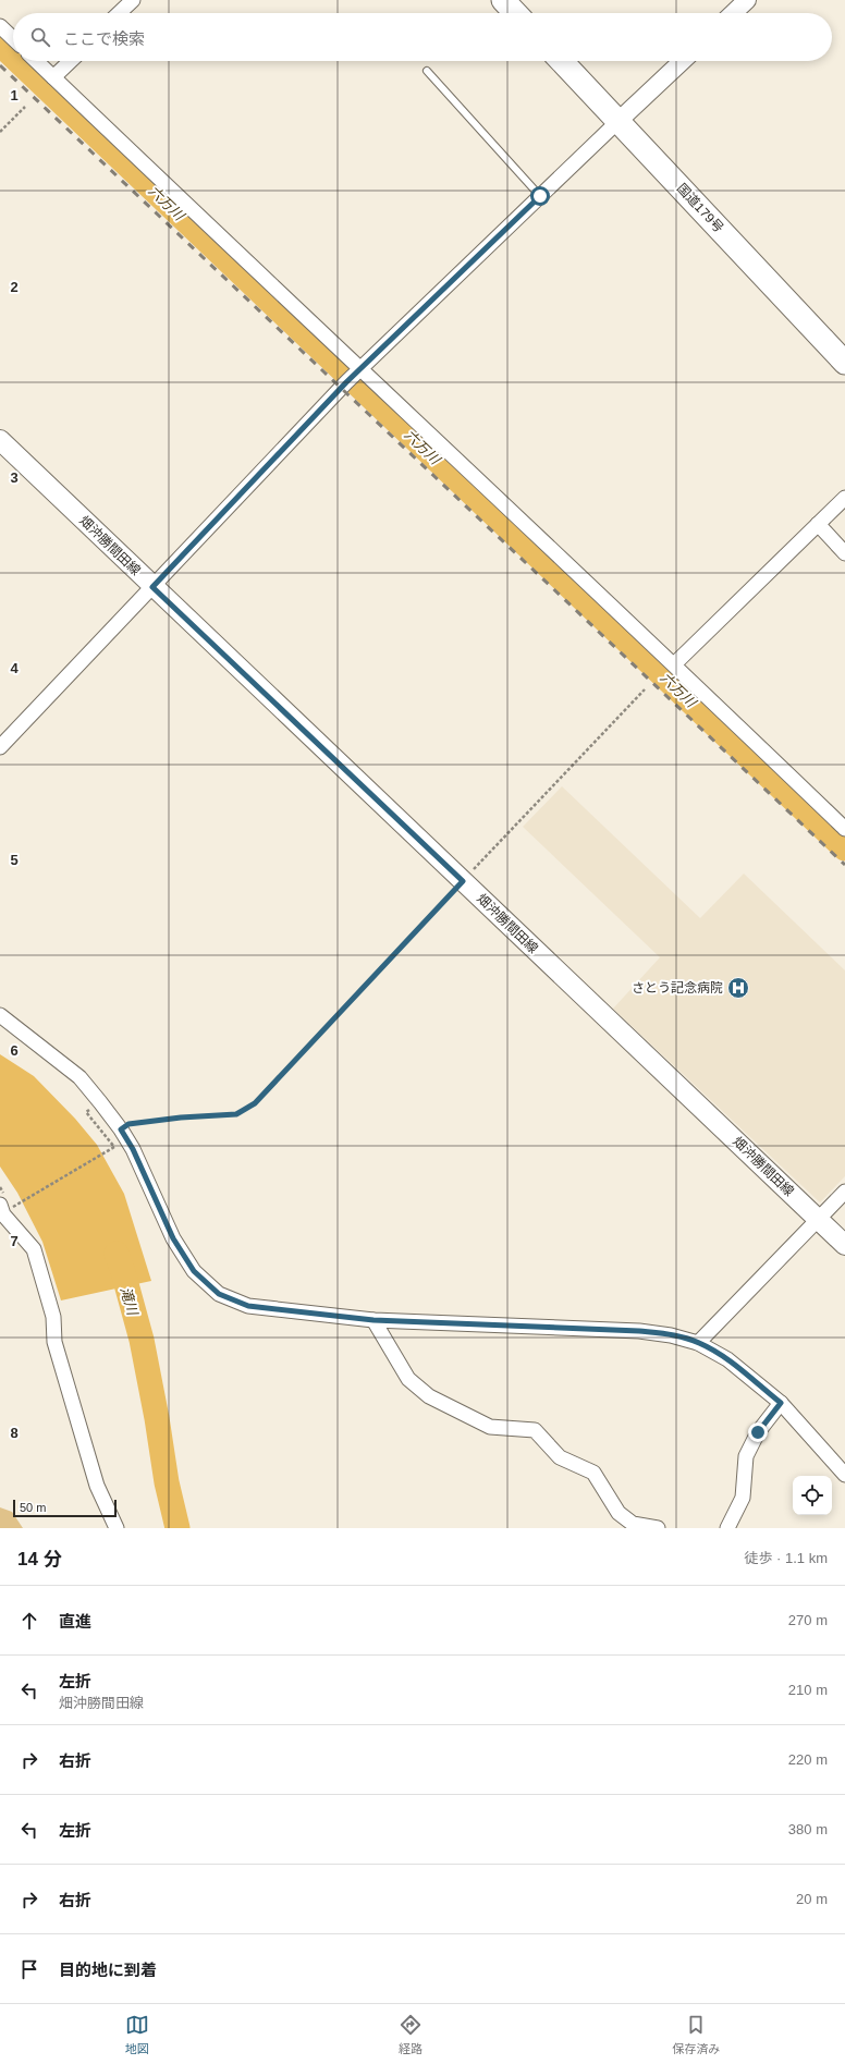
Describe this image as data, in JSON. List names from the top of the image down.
{
  "streets": {
    "highway": ["国道179号"],
    "main road": ["畑沖勝間田線"]
  },
  "water": ["六万川", "滝川"],
  "places": {
    "hospital": ["さとう記念病院"]
  },
  "scale_bar": "50 m",
  "page": {
    "search": "ここで検索",
    "scale": "50 m",
    "heading": ["14 分", "徒歩 · 1.1 km"],
    "list": [
      ["直進", "270 m"],
      ["左折", "畑沖勝間田線", "210 m"],
      ["右折", "220 m"],
      ["左折", "380 m"],
      ["右折", "20 m"],
      "目的地に到着"
    ],
    "nav": ["地図", "経路", "保存済み"]
  },
  "grid": {
    "rows": [
      "1",
      "2",
      "3",
      "4",
      "5",
      "6",
      "7",
      "8"
    ]
  }
}
